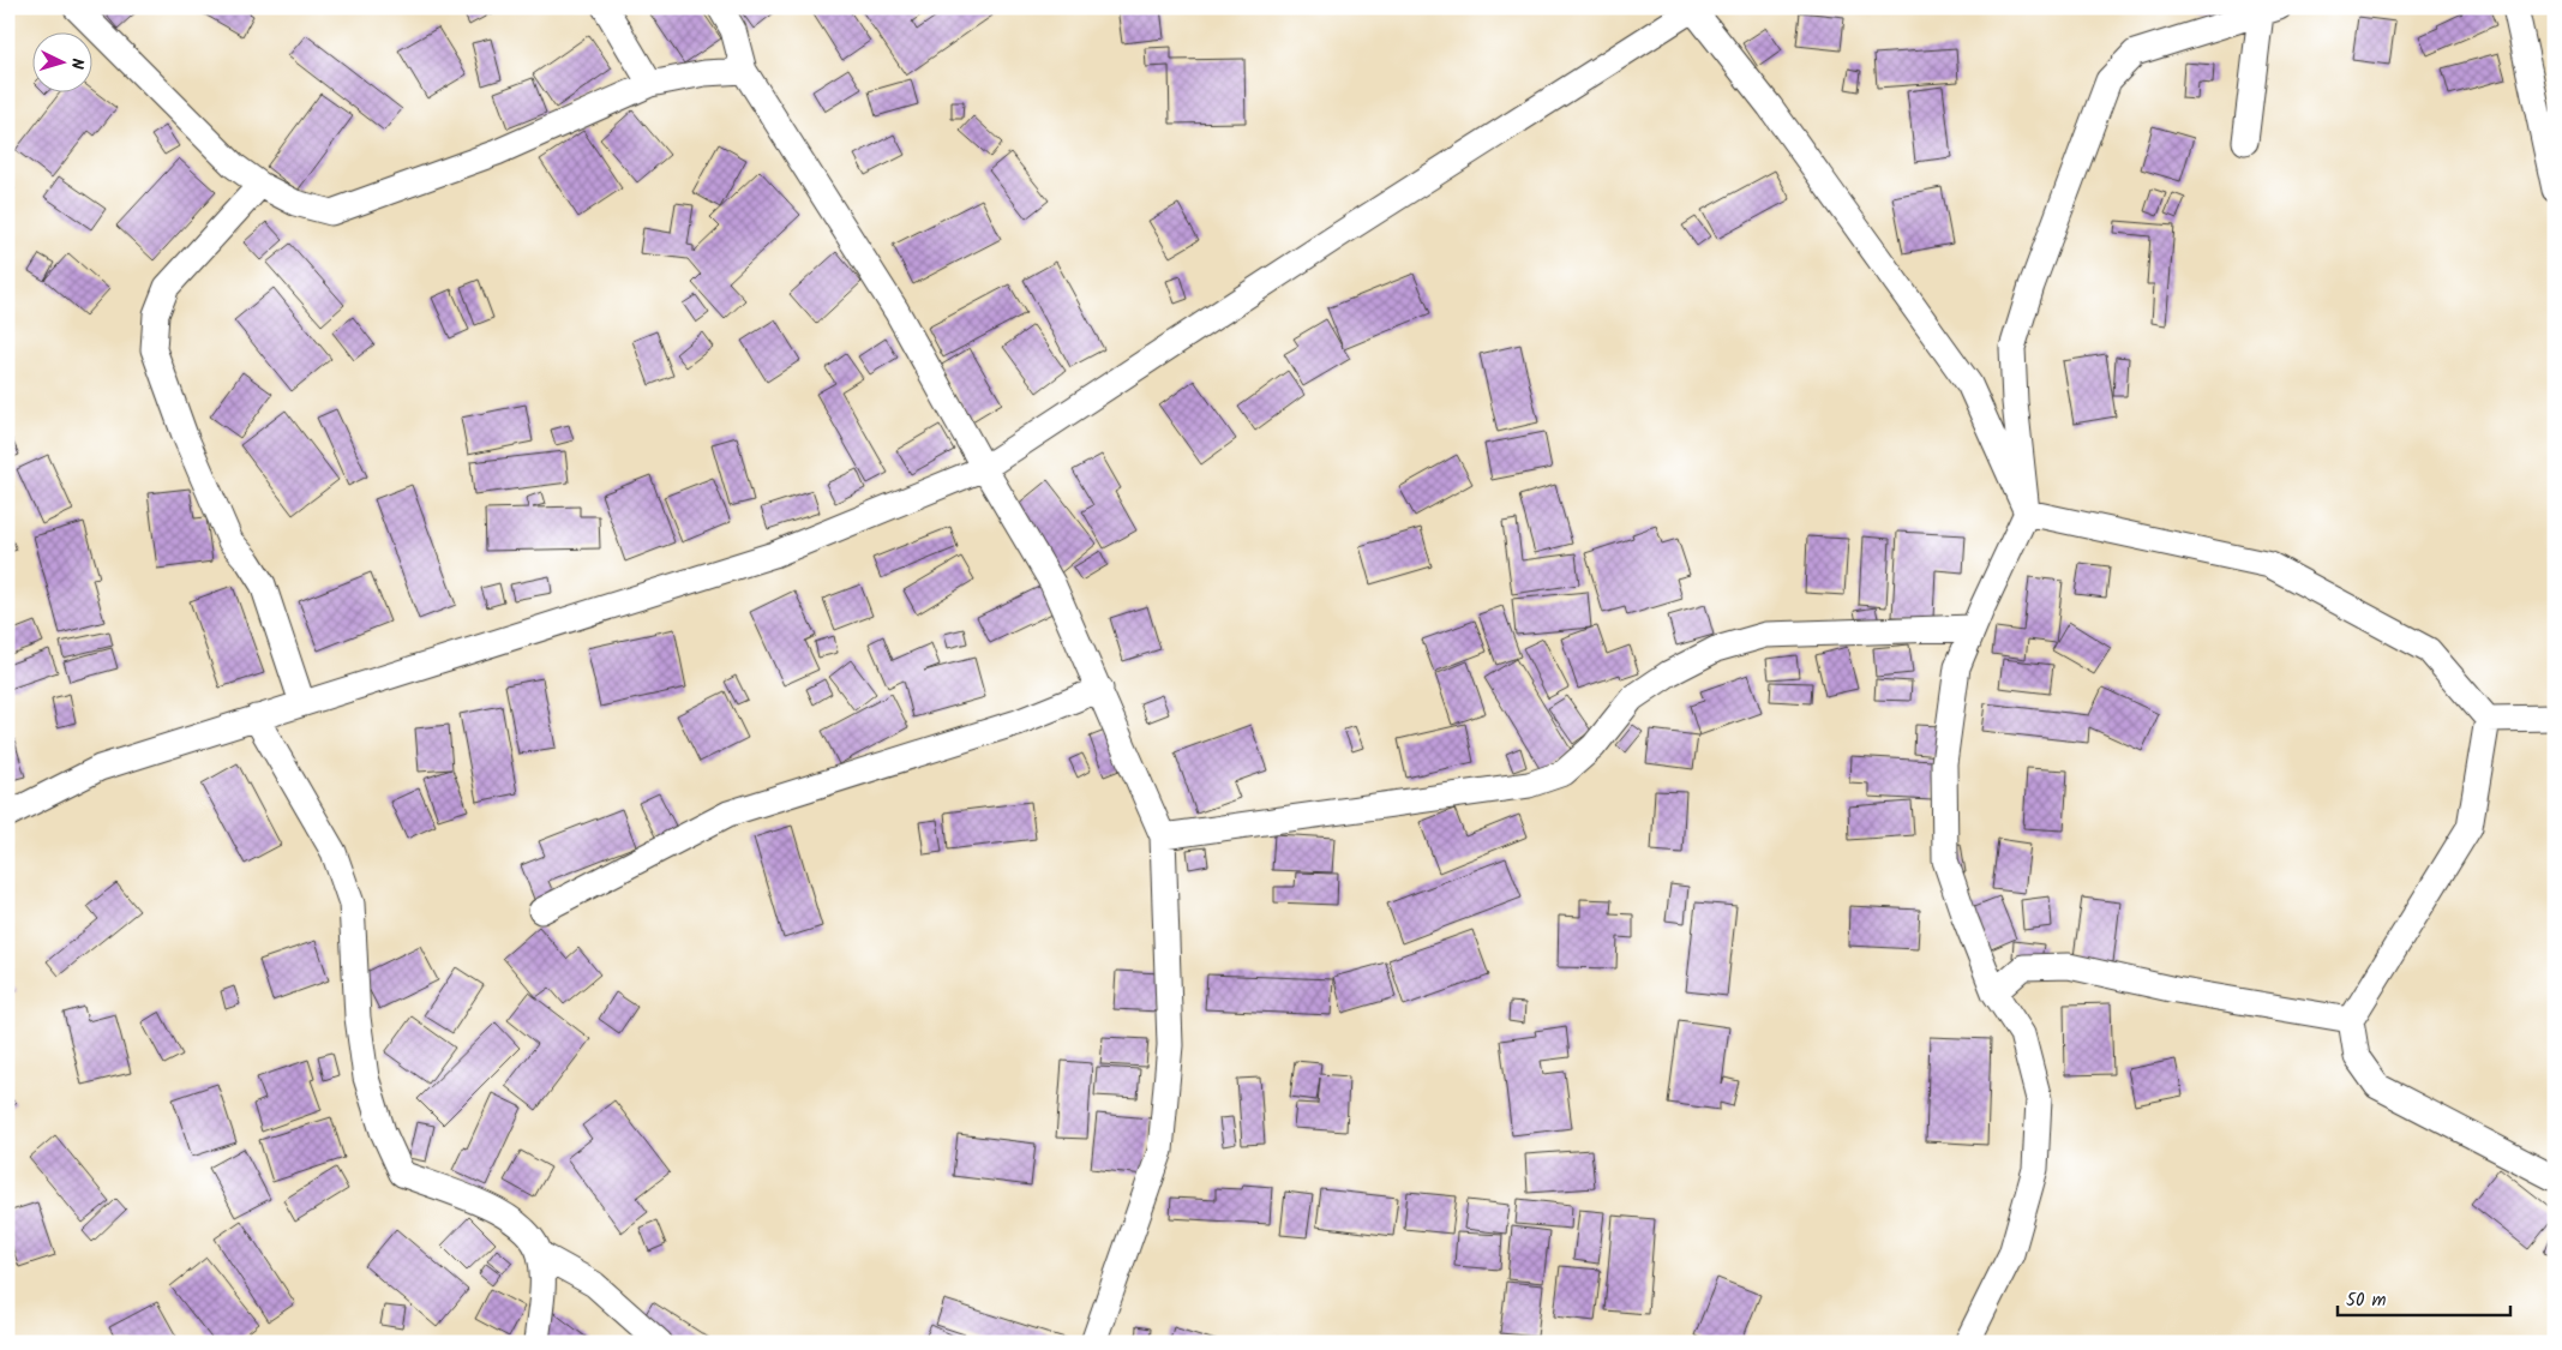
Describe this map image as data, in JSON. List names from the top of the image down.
{
  "scale_bar": "50 m",
  "north": "right"
}
